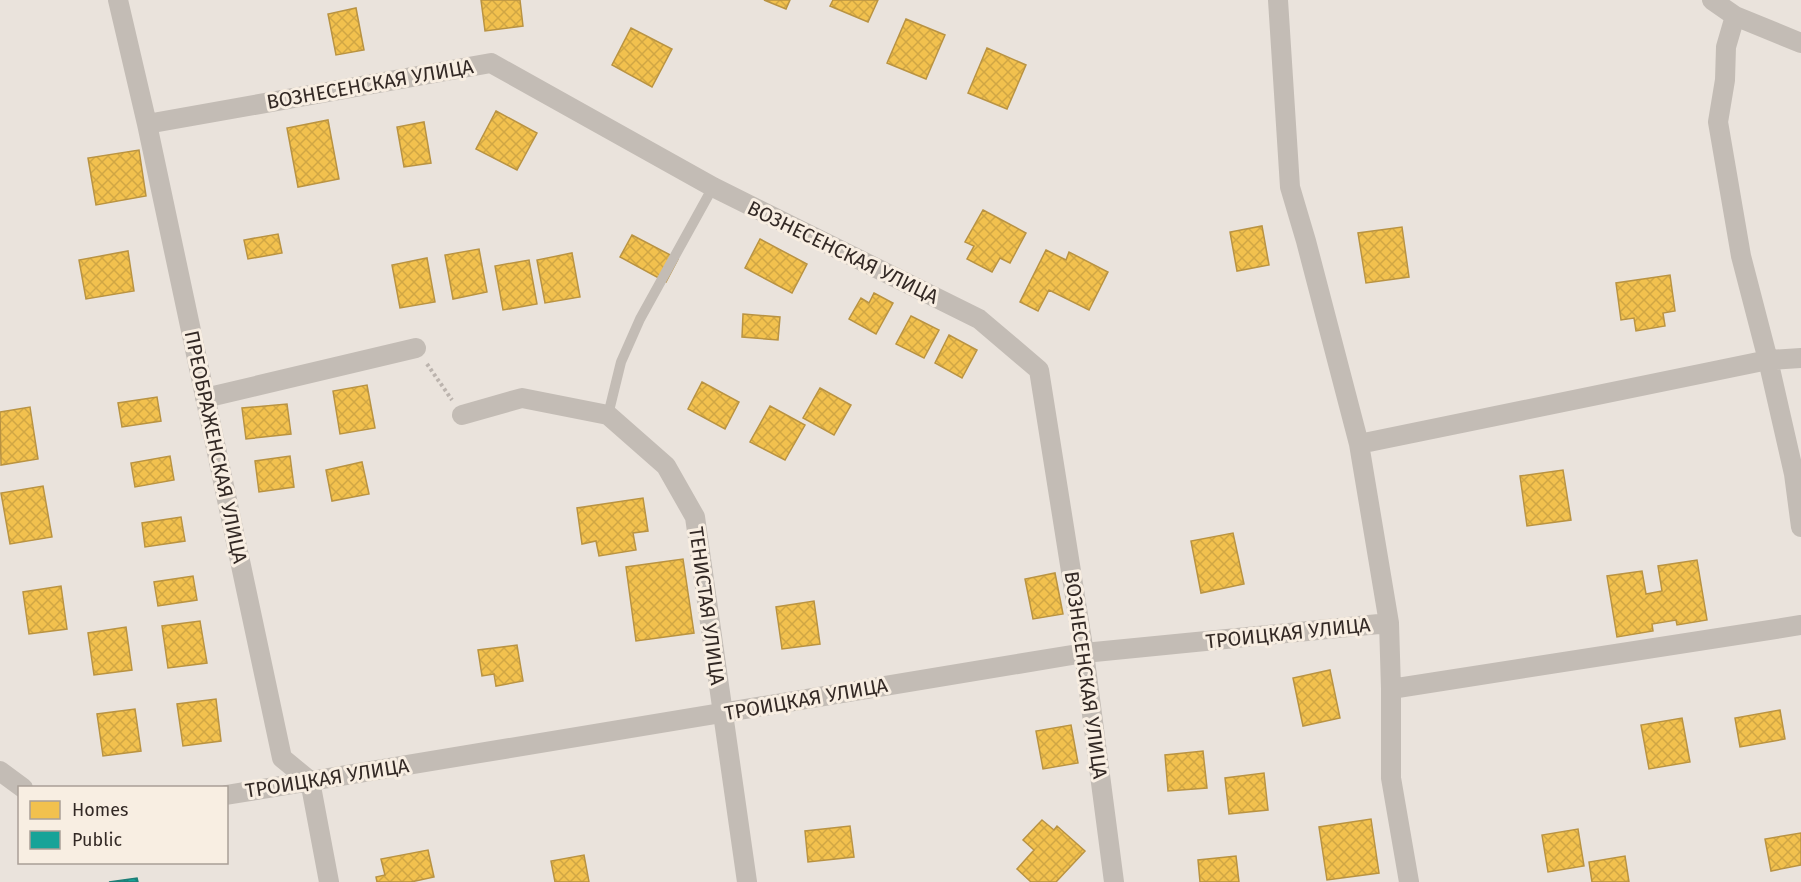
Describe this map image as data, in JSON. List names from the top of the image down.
{
  "streets": {
    "street": [
      "ВОЗНЕСЕНСКАЯ УЛИЦА",
      "ПРЕОБРАЖЕНСКАЯ УЛИЦА",
      "ТЕНИСТАЯ УЛИЦА",
      "ТРОИЦКАЯ УЛИЦА"
    ]
  },
  "crossings": [
    ["ВОЗНЕСЕНСКАЯ УЛИЦА", "ПРЕОБРАЖЕНСКАЯ УЛИЦА"],
    ["ВОЗНЕСЕНСКАЯ УЛИЦА", "ТРОИЦКАЯ УЛИЦА"],
    ["ПРЕОБРАЖЕНСКАЯ УЛИЦА", "ТРОИЦКАЯ УЛИЦА"],
    ["ТЕНИСТАЯ УЛИЦА", "ТРОИЦКАЯ УЛИЦА"]
  ],
  "legend": ["Homes", "Public"]
}
